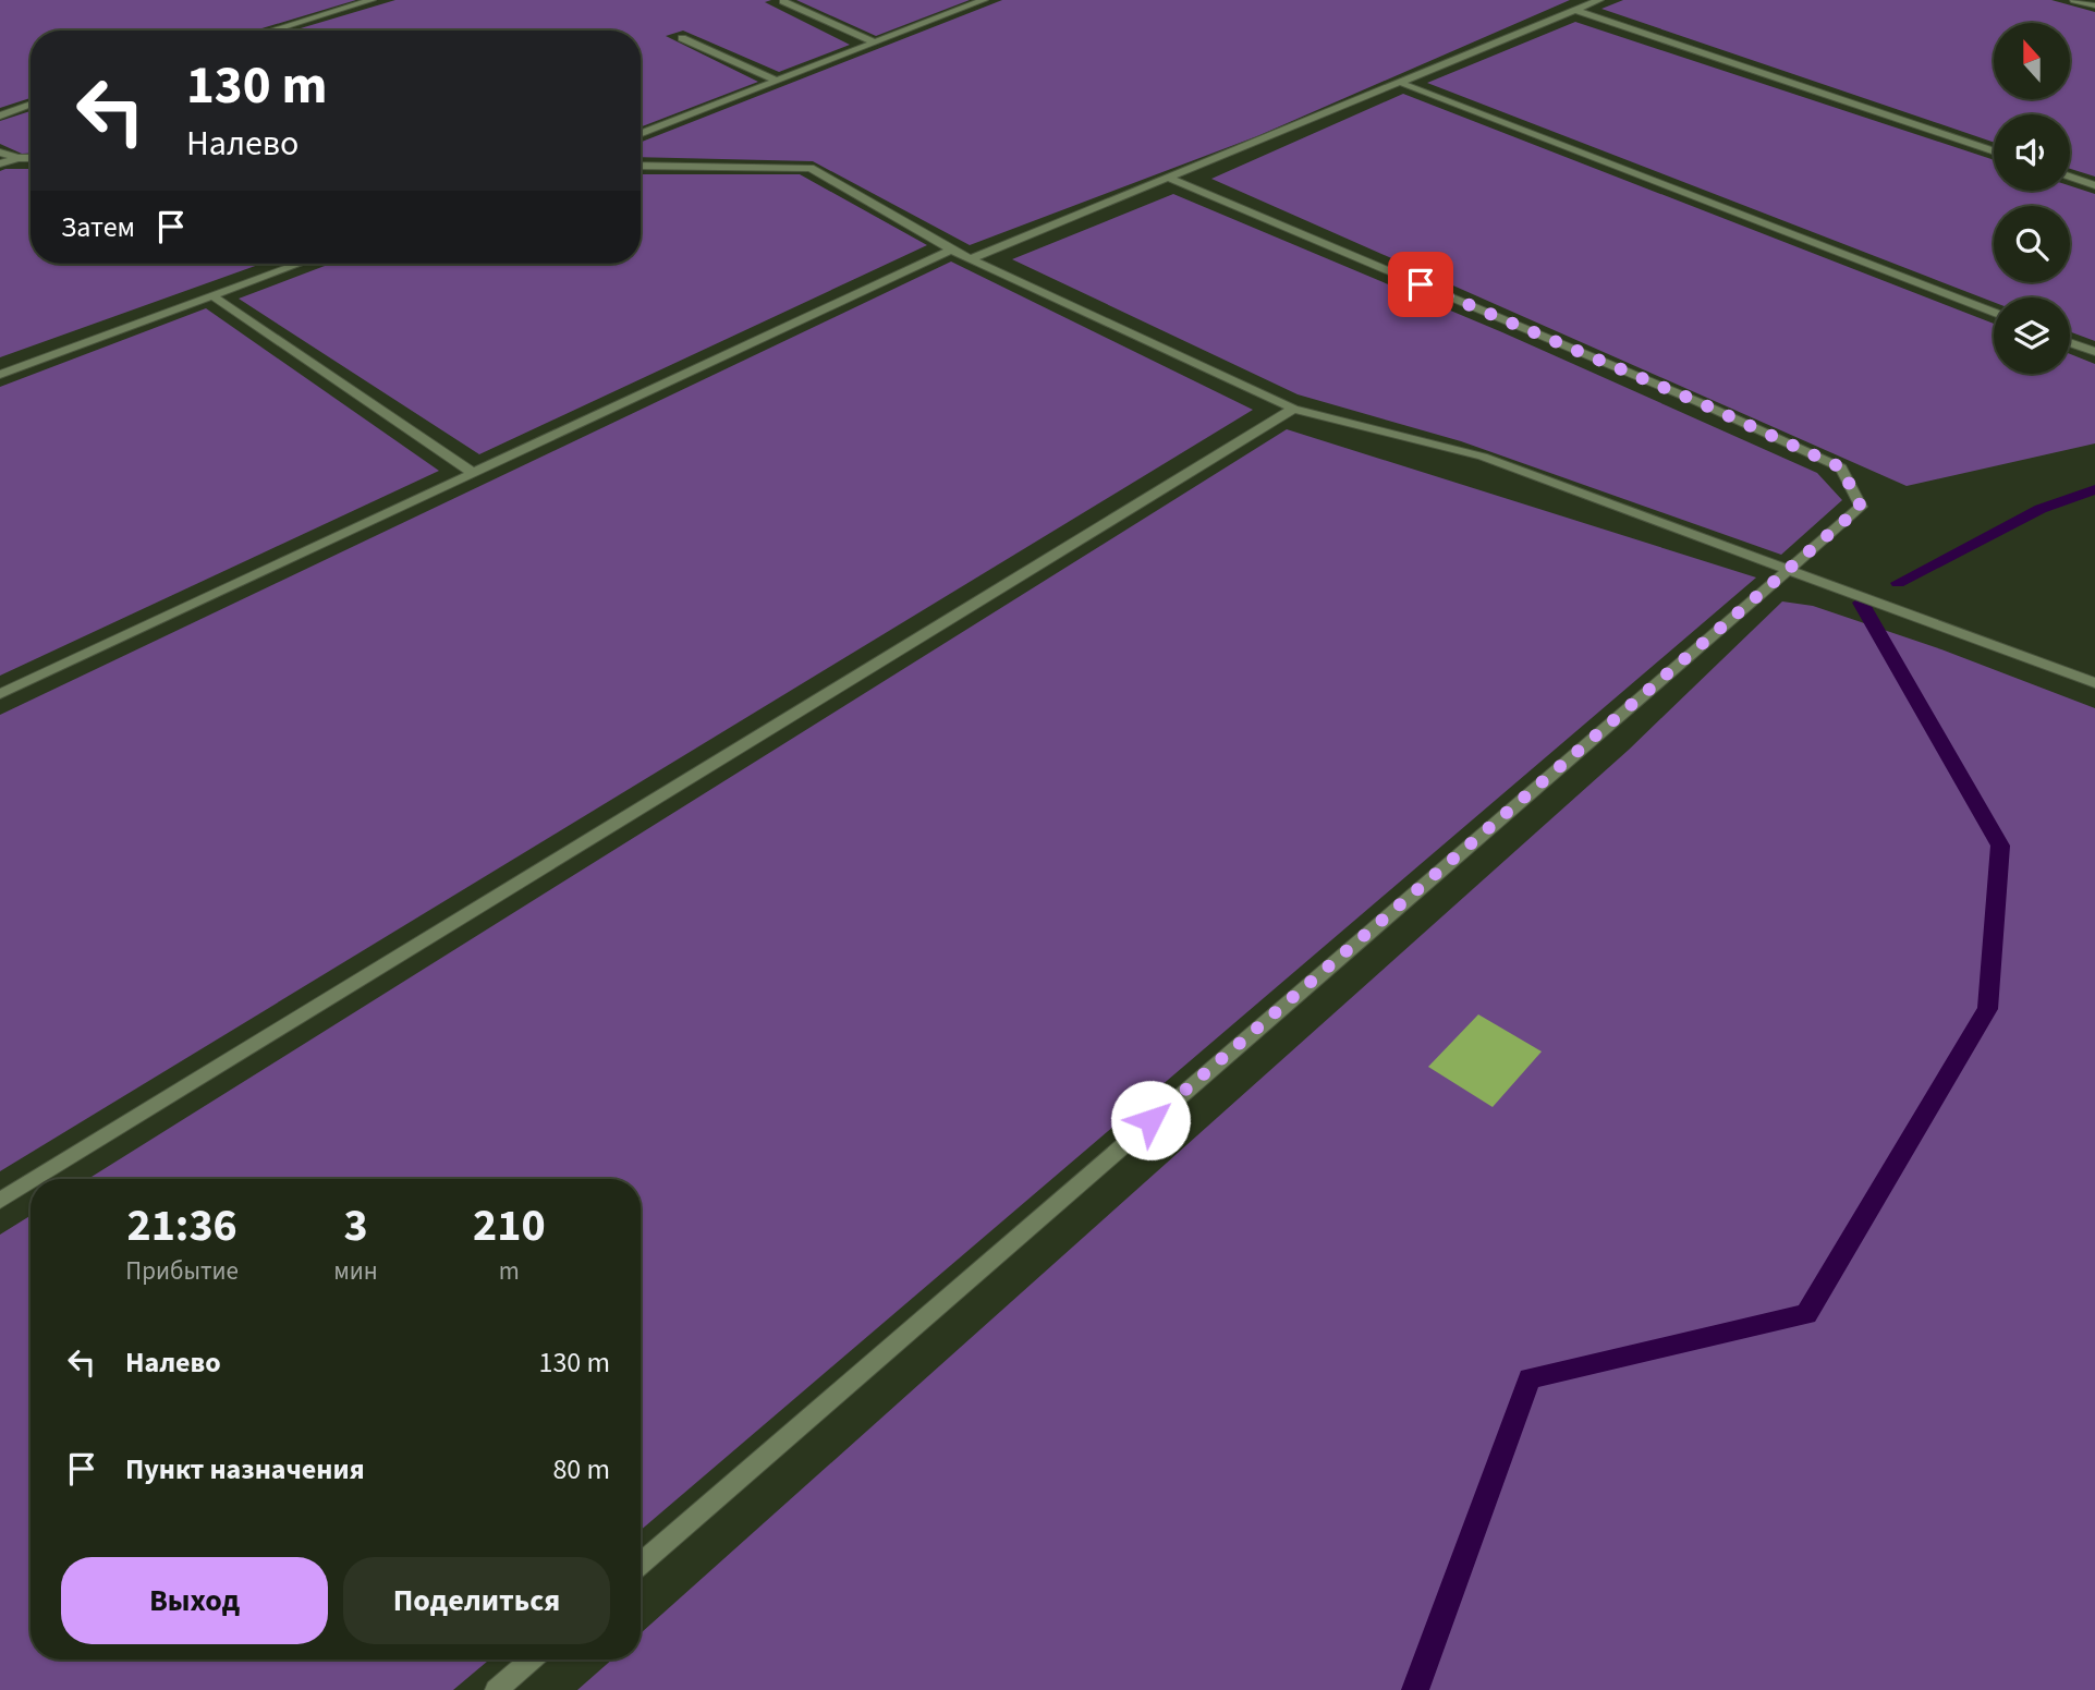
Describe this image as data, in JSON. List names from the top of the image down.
{
  "north": "top",
  "page": {
    "turn": ["130 m", "Налево"],
    "then": "Затем",
    "eta": [
      "21:36",
      "Прибытие",
      "3",
      "мин",
      "210",
      "m"
    ],
    "list": [
      {
        "name": "Налево",
        "value": "130 m"
      },
      {
        "name": "Пункт назначения",
        "value": "80 m"
      }
    ],
    "buttons": ["Выход", "Поделиться"]
  }
}
